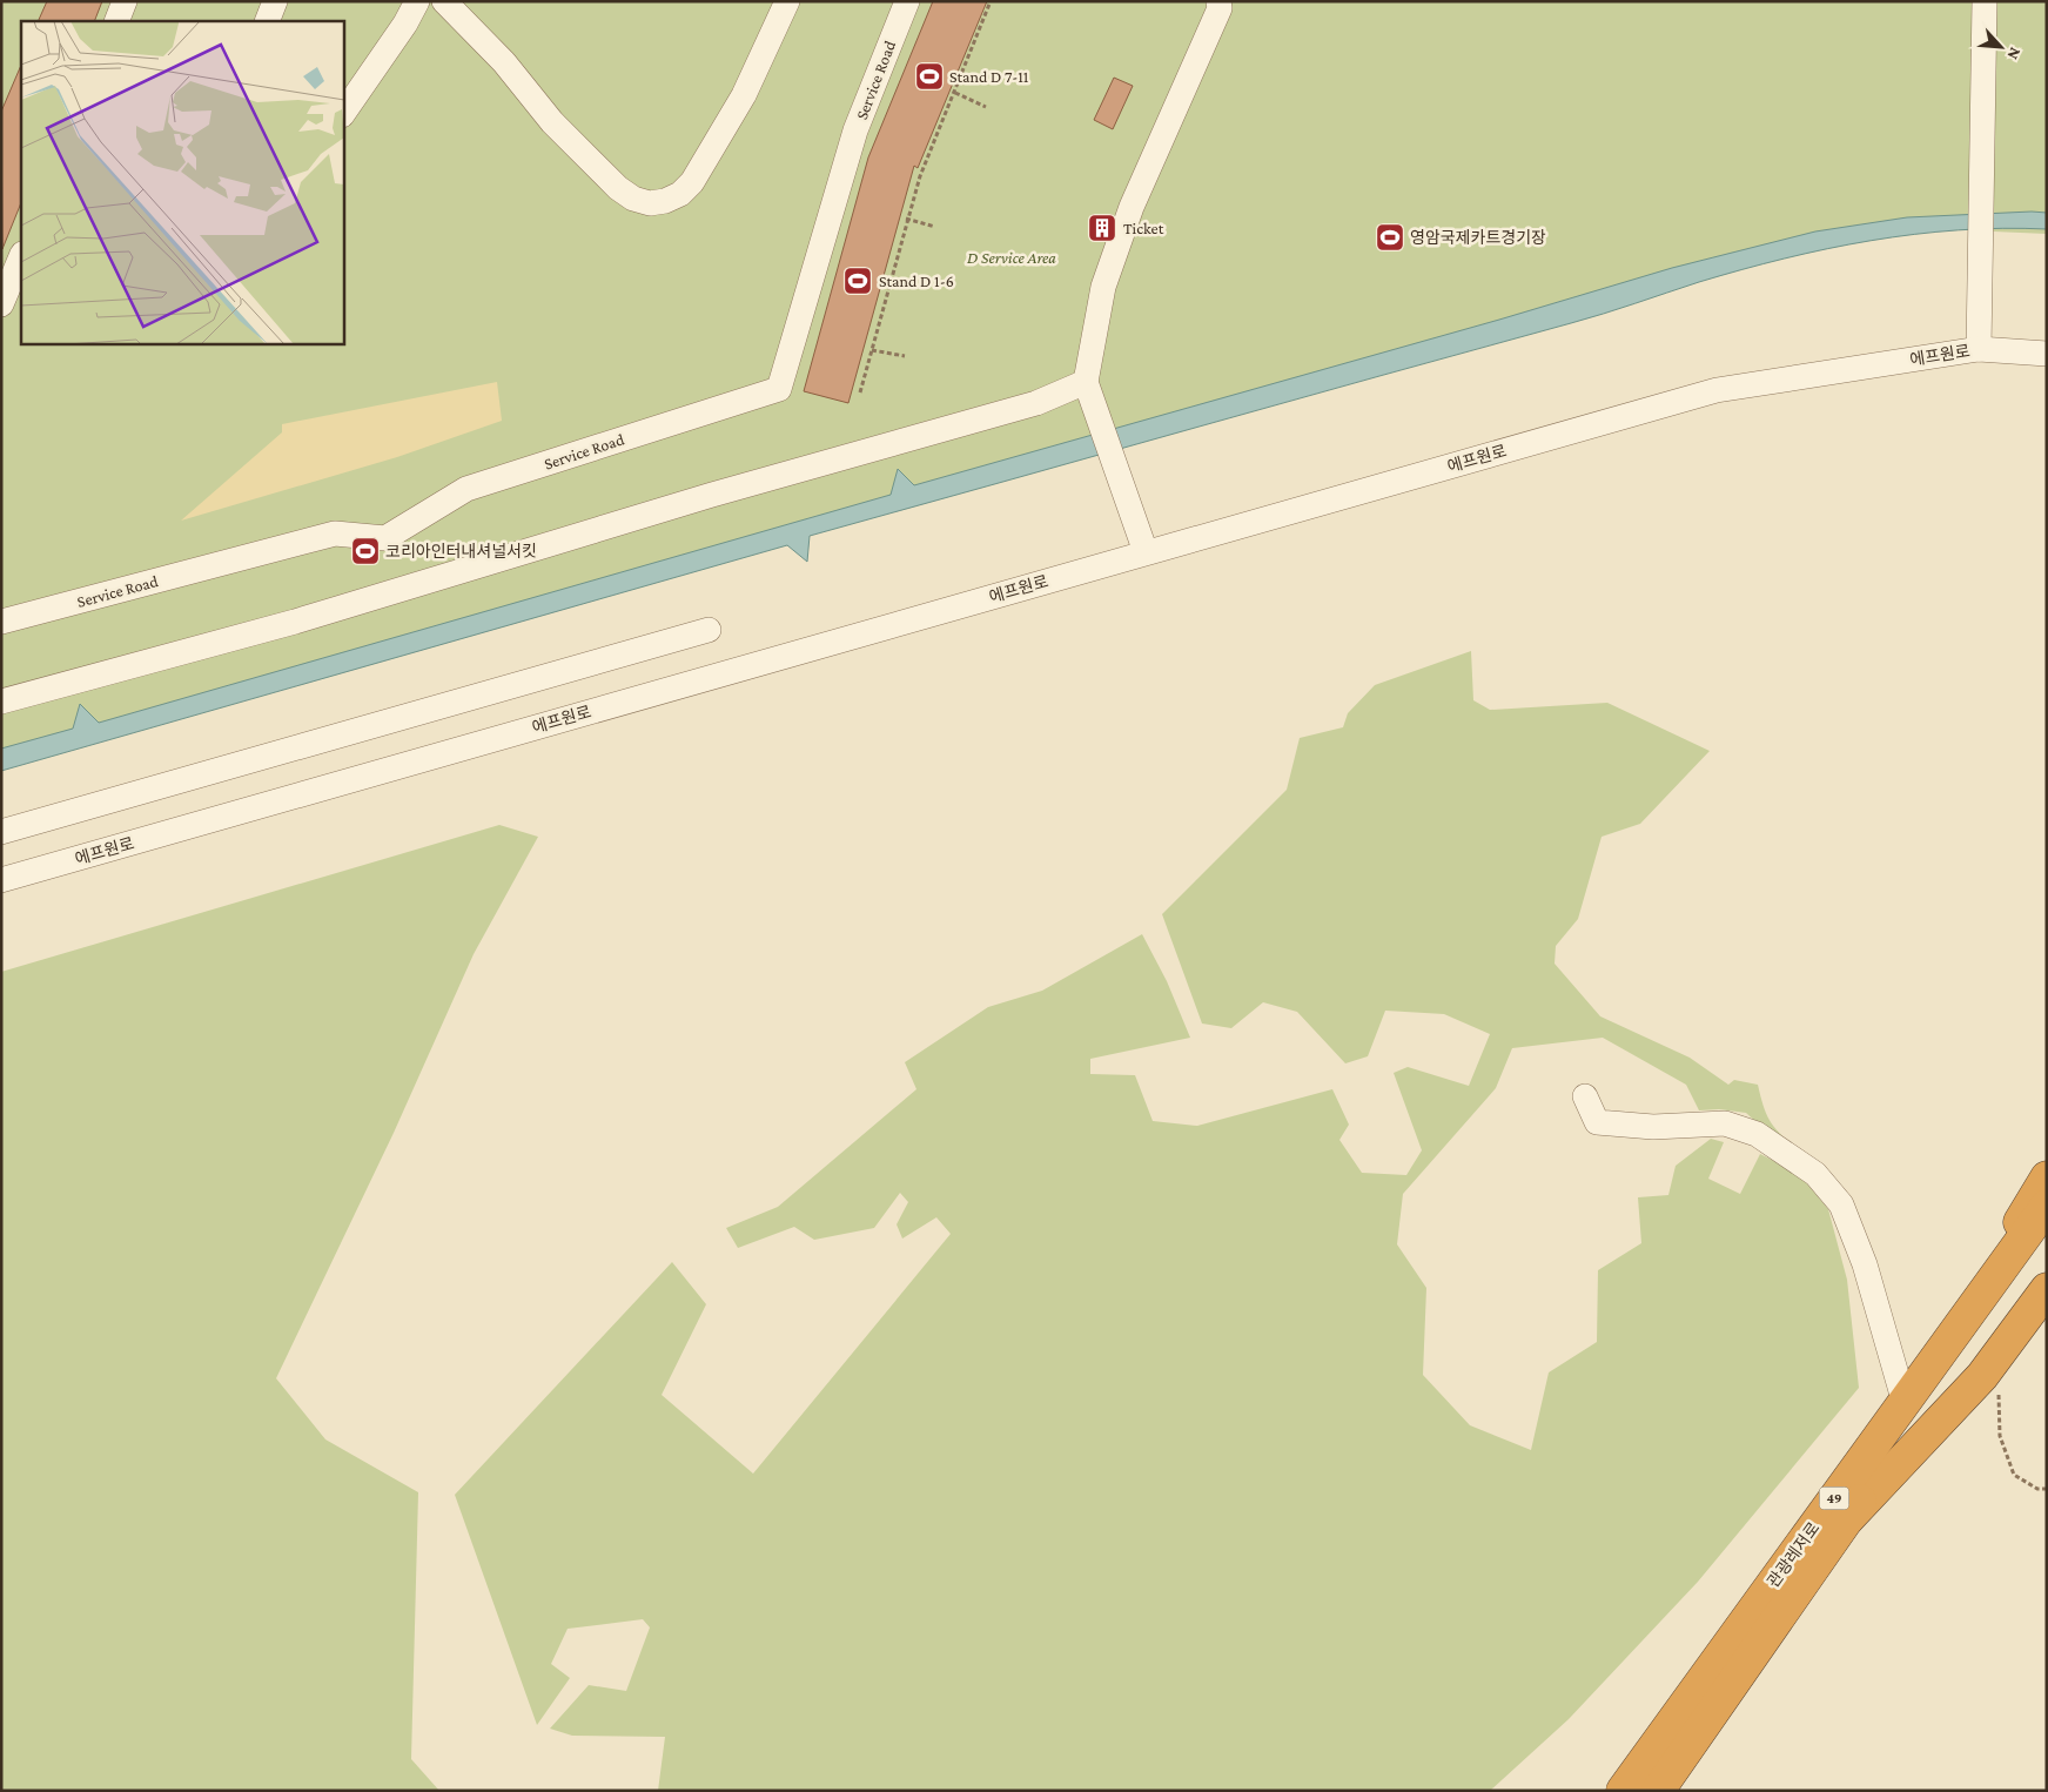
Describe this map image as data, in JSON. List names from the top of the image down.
{
  "streets": {
    "highway": ["49", "관광레저로"],
    "street": ["Service Road", "에프원로"]
  },
  "parks": ["D Service Area"],
  "places": {
    "sports": [
      "Stand D 7-11",
      "영암국제카트경기장",
      "Stand D 1-6",
      "코리아인터내셔널서킷"
    ],
    "building": ["Ticket"]
  },
  "north": "bottom right"
}
